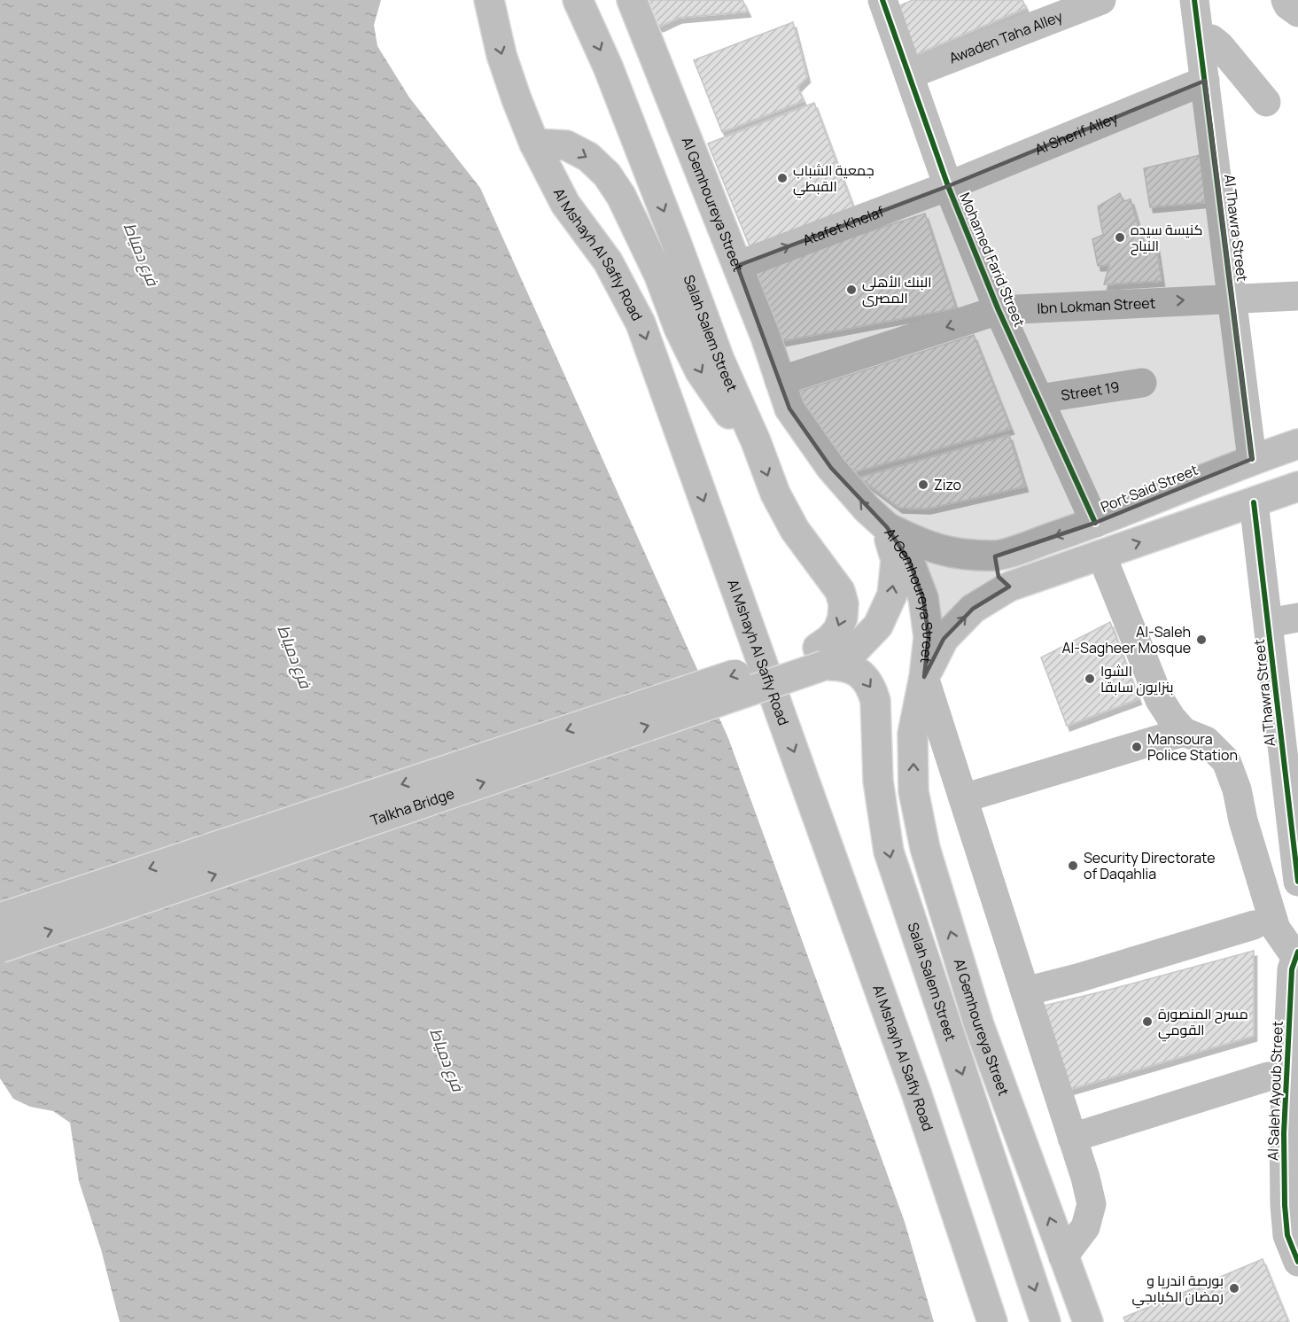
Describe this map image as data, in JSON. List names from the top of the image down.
{
  "streets": {
    "main road": [
      "Awaden Taha Alley",
      "Al Sherif Alley",
      "Al Gemhoureya Street",
      "Atafet Khelaf",
      "Al Thawra Street",
      "Al Mshayh Al Safly Road",
      "Mohamed Farid Street",
      "Ibn Lokman Street",
      "Salah Salem Street",
      "Street 19",
      "Port Said Street",
      "Talkha Bridge",
      "Al Saleh Ayoub Street"
    ]
  },
  "crossings": [
    ["Awaden Taha Alley", "Mohamed Farid Street"],
    ["Al Sherif Alley", "Atafet Khelaf"],
    ["Al Sherif Alley", "Al Thawra Street"],
    ["Al Sherif Alley", "Mohamed Farid Street"],
    ["Al Gemhoureya Street", "Atafet Khelaf"],
    ["Al Gemhoureya Street", "Ibn Lokman Street"],
    ["Al Gemhoureya Street", "Port Said Street"],
    ["Atafet Khelaf", "Mohamed Farid Street"],
    ["Al Thawra Street", "Ibn Lokman Street"],
    ["Al Thawra Street", "Port Said Street"],
    ["Mohamed Farid Street", "Ibn Lokman Street"],
    ["Mohamed Farid Street", "Street 19"],
    ["Mohamed Farid Street", "Port Said Street"],
    ["Salah Salem Street", "Talkha Bridge"]
  ],
  "one_way": ["Atafet Khelaf"],
  "water": ["فرع دمياط"],
  "places": [
    "جمعية الشباب القبطي",
    "كنيسة سيده النياح",
    "البنك الأهلى المصرى",
    "Zizo",
    "Al-Saleh Al-Sagheer Mosque",
    "الشوا بنزايون سابقا",
    "Mansoura Police Station",
    "Security Directorate of Daqahlia",
    "مسرح المنصورة القومي",
    "بورصة اندريا و رمضان الكبابجي"
  ]
}
